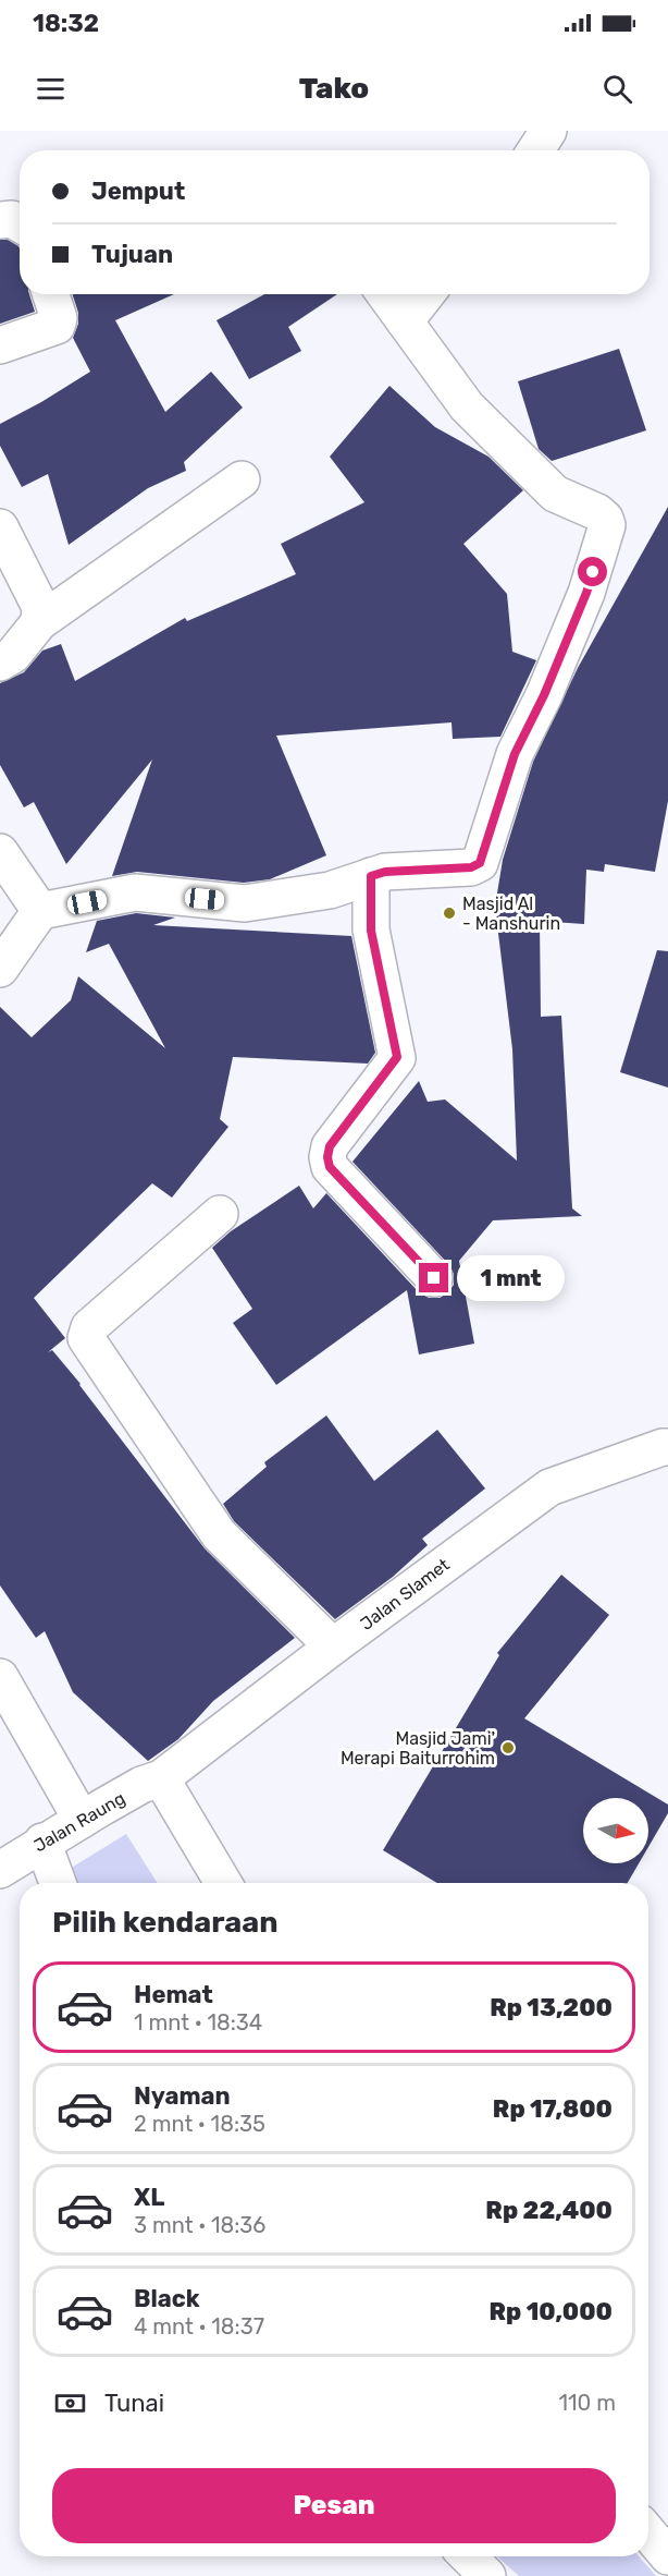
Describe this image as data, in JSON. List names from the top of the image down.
{
  "streets": {
    "street": ["Jalan Slamet", "Jalan Raung"]
  },
  "crossings": [
    ["Jalan Slamet", "Jalan Raung"]
  ],
  "places": ["Masjid Al - Manshurin", "Masjid Jami' Merapi Baiturrohim"],
  "north": "right",
  "page": {
    "status": "18:32",
    "header": "Tako",
    "banner": ["Jemput", "Tujuan"],
    "bubble": "1 mnt",
    "heading": "Pilih kendaraan",
    "list": [
      {
        "name": "Hemat",
        "note": "1 mnt · 18:34",
        "value": "Rp 13,200"
      },
      {
        "name": "Nyaman",
        "note": "2 mnt · 18:35",
        "value": "Rp 17,800"
      },
      {
        "name": "XL",
        "note": "3 mnt · 18:36",
        "value": "Rp 22,400"
      },
      {
        "name": "Black",
        "note": "4 mnt · 18:37",
        "value": "Rp 10,000"
      }
    ],
    "pay": ["Tunai", "110 m"],
    "buttons": "Pesan"
  }
}
